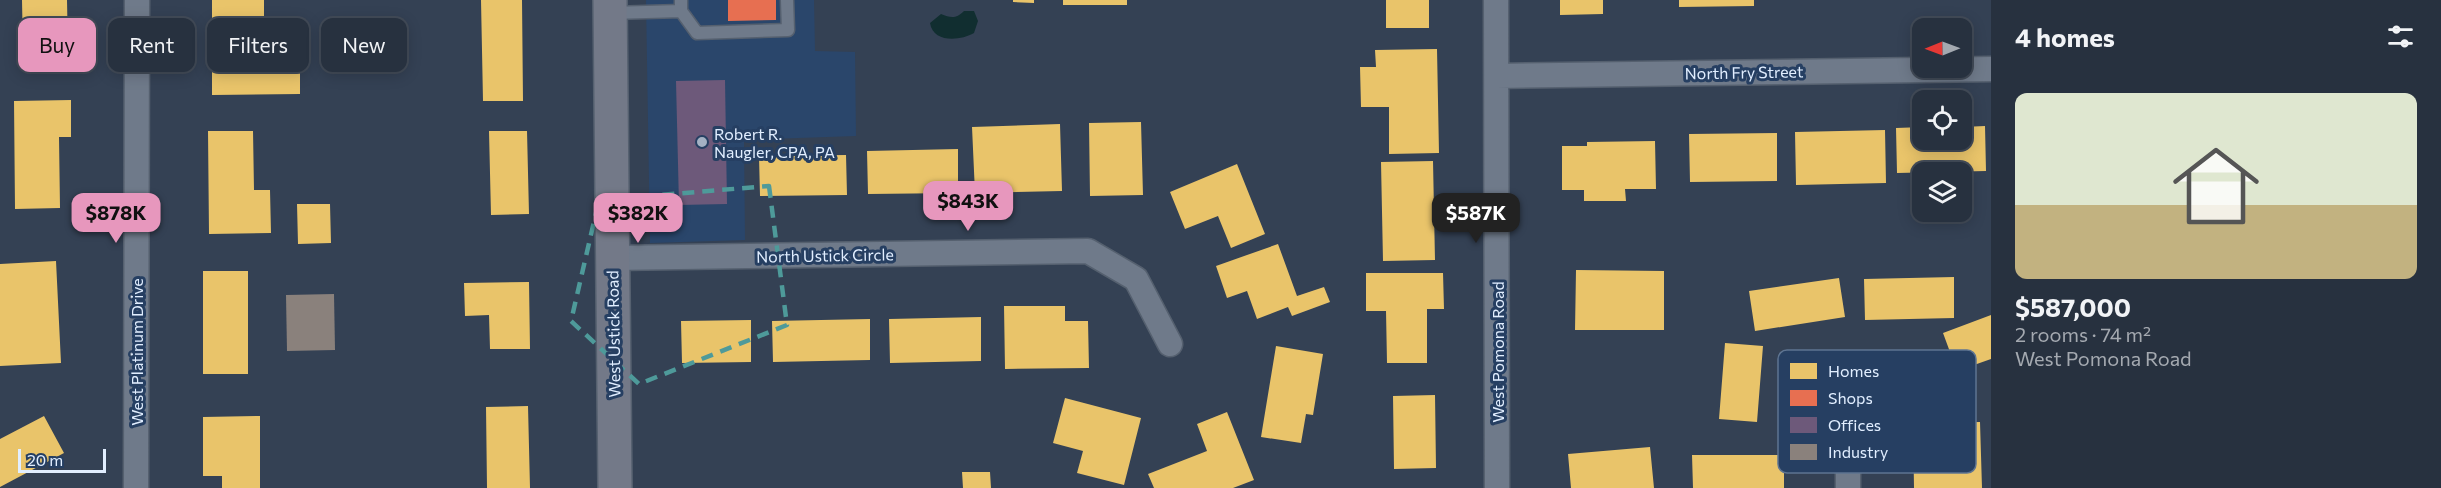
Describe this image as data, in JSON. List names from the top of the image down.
{
  "streets": {
    "main road": ["West Ustick Road"],
    "street": [
      "North Fry Street",
      "North Ustick Circle",
      "West Platinum Drive",
      "West Pomona Road"
    ]
  },
  "crossings": [
    ["North Fry Street", "West Pomona Road"],
    ["North Ustick Circle", "West Ustick Road"]
  ],
  "places": ["Robert R. Naugler, CPA, PA"],
  "legend": [
    "Homes",
    "Shops",
    "Offices",
    "Industry"
  ],
  "scale_bar": "20 m",
  "north": "left",
  "page": {
    "heading": "4 homes",
    "chip": [
      "Buy",
      "Rent",
      "Filters",
      "New"
    ],
    "list": [
      {
        "name": "$587,000",
        "note": "2 rooms · 74 m² · West Pomona Road"
      }
    ],
    "price": [
      "$843K",
      "$878K",
      "$382K",
      "$587K"
    ],
    "scale": "20 m"
  }
}
